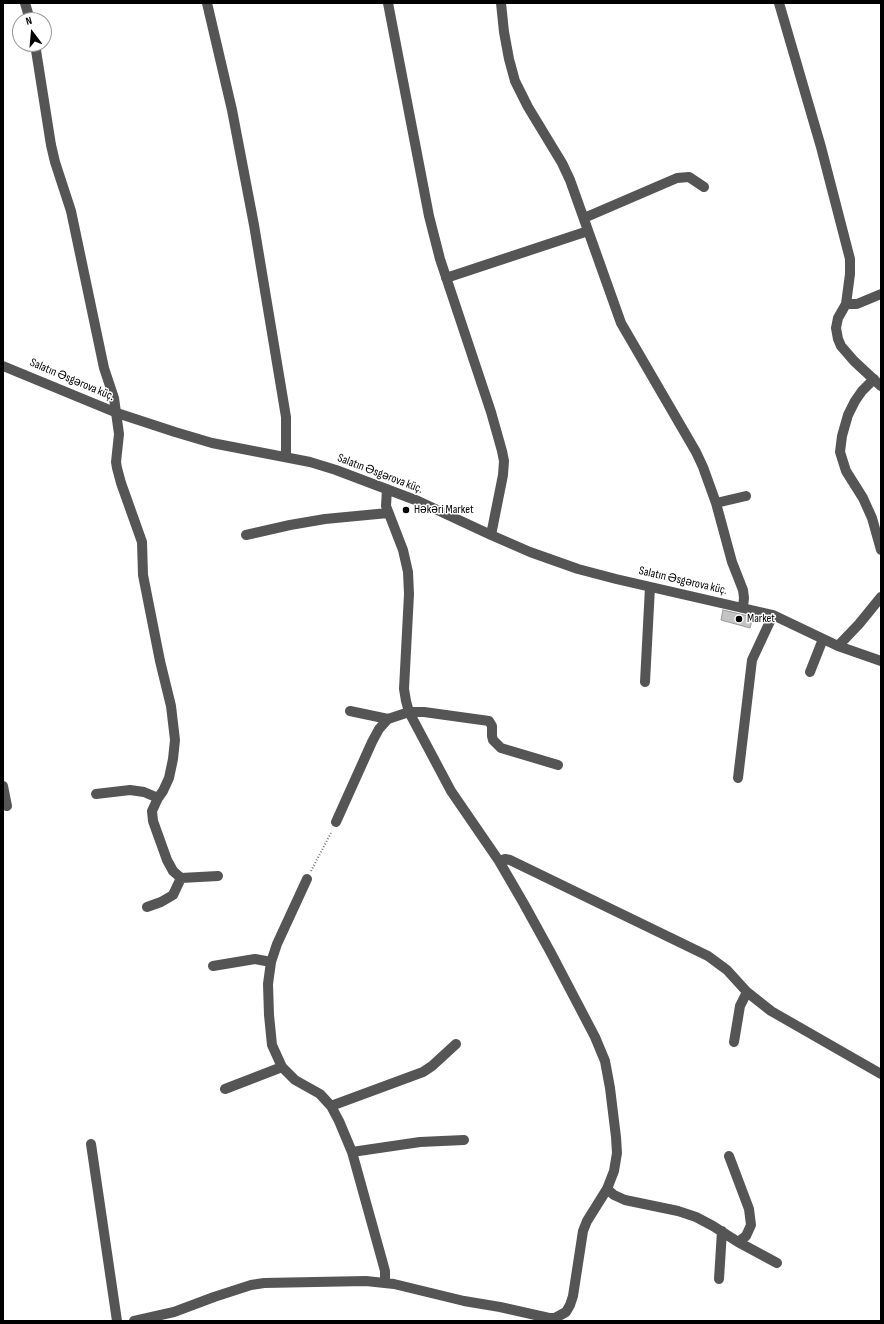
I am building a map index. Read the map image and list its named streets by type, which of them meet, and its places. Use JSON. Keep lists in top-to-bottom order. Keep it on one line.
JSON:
{"streets":{"street":["Salatın Əsgərova küç."]},"places":["Həkəri Market","Market"],"north":"top"}
